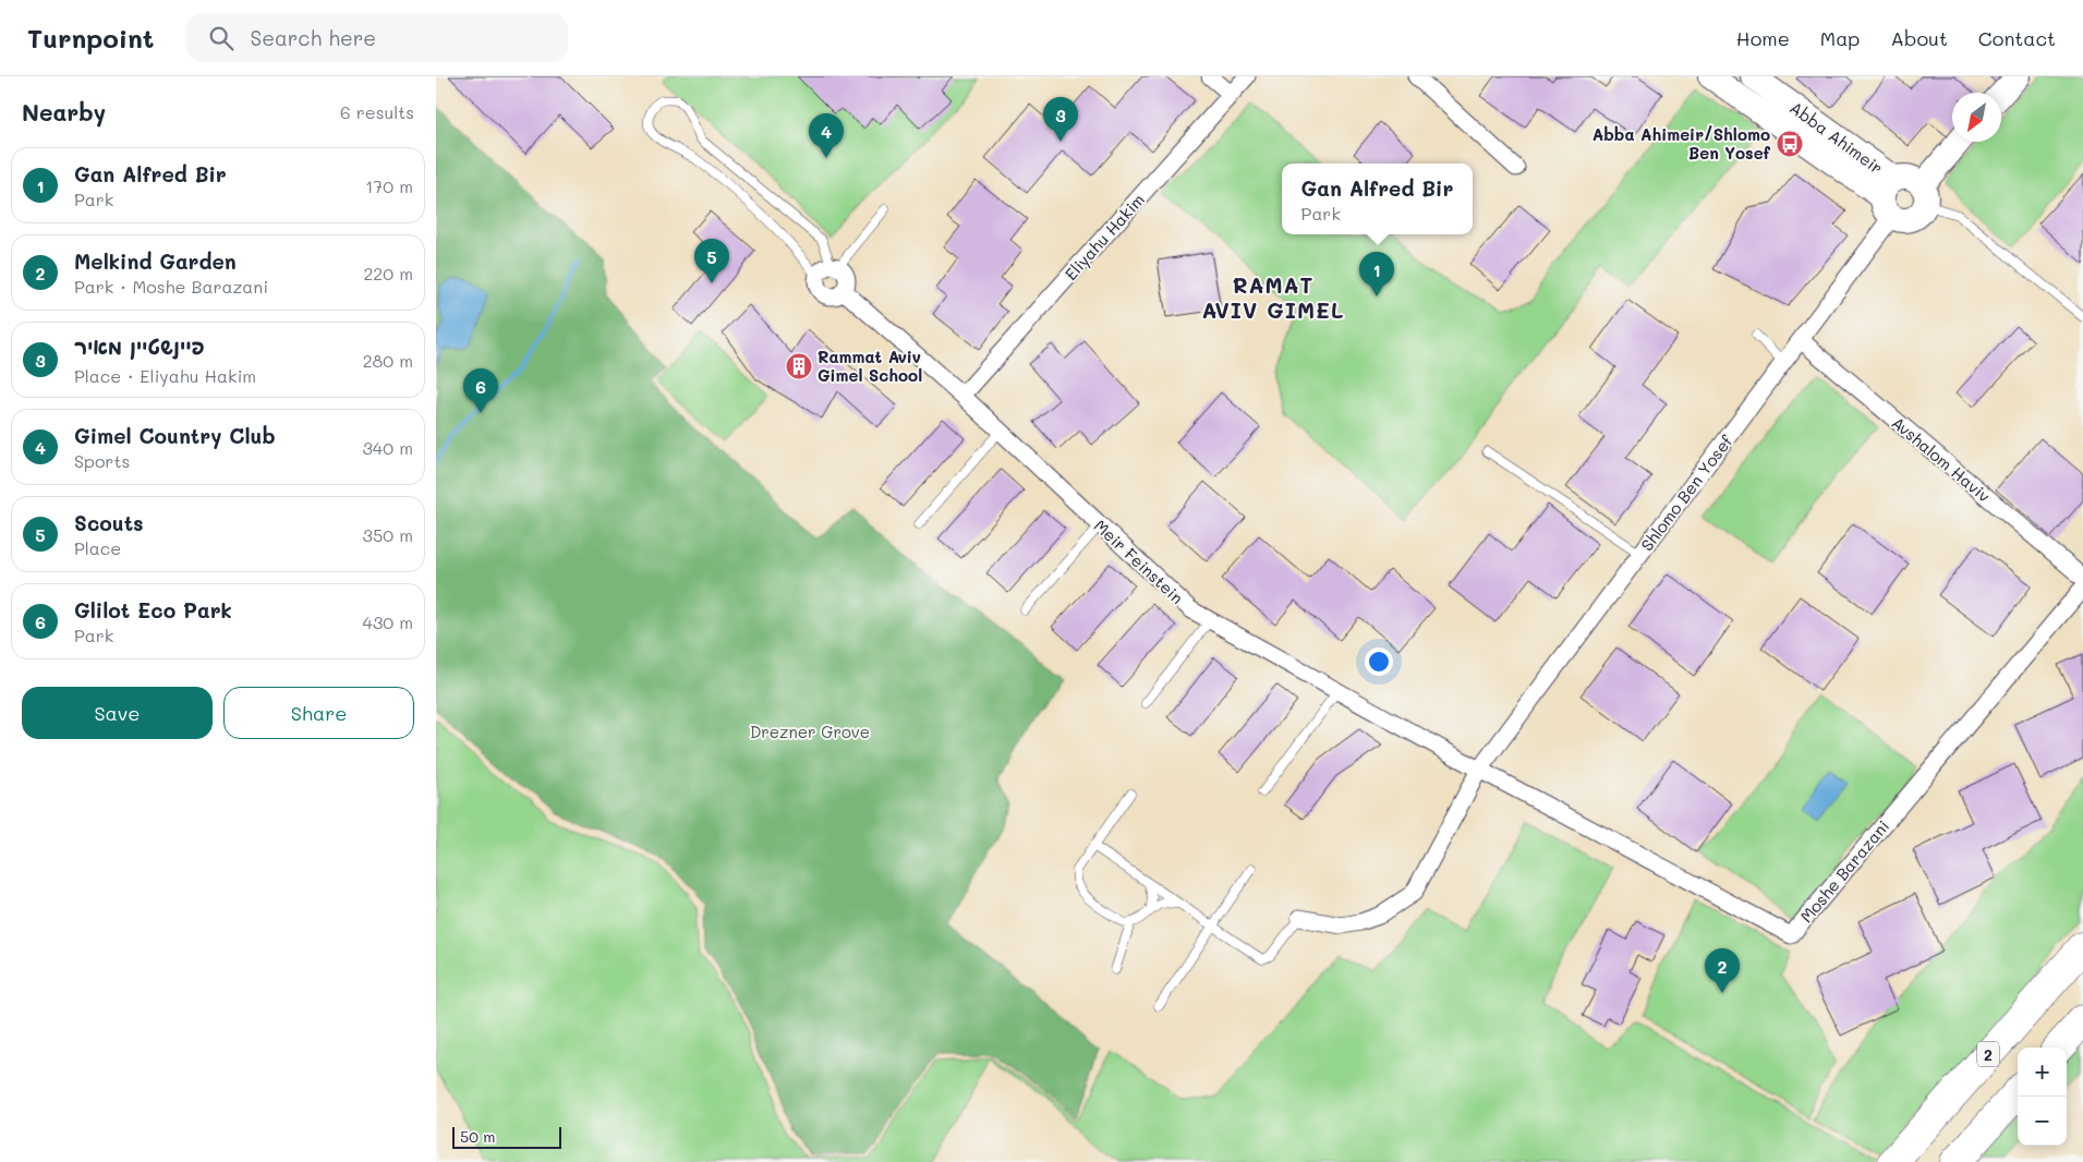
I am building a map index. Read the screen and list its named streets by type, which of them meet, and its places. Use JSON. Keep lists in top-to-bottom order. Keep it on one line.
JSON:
{"streets":{"highway":["2"],"street":["Abba Ahimeir","Eliyahu Hakim","Avshalom Haviv","Shlomo Ben Yosef","Meir Feinstein","Moshe Barazani"]},"crossings":[["Abba Ahimeir","Shlomo Ben Yosef"],["Eliyahu Hakim","Meir Feinstein"],["Avshalom Haviv","Shlomo Ben Yosef"],["Shlomo Ben Yosef","Meir Feinstein"],["Shlomo Ben Yosef","Moshe Barazani"],["Meir Feinstein","Moshe Barazani"]],"districts":["RAMAT AVIV GIMEL"],"parks":["Drezner Grove"],"places":{"bus stop":["Abba Ahimeir/Shlomo Ben Yosef"],"building":["Rammat Aviv Gimel School"]},"scale_bar":"50 m","north":"bottom left","page":{"header":"Turnpoint","search":"Search here","nav":["Home","Map","About","Contact"],"heading":["Nearby","6 results"],"pins":["3","4","5","1","6","2"],"list":[{"mark":"1","name":"Gan Alfred Bir","note":"Park","value":"170 m"},{"mark":"2","name":"Melkind Garden","note":"Park · Moshe Barazani","value":"220 m"},{"mark":"3","name":"פיינשטיין מאיר","note":"Place · Eliyahu Hakim","value":"280 m"},{"mark":"4","name":"Gimel Country Club","note":"Sports","value":"340 m"},{"mark":"5","name":"Scouts","note":"Place","value":"350 m"},{"mark":"6","name":"Glilot Eco Park","note":"Park","value":"430 m"}],"popup":["Gan Alfred Bir","Park"],"buttons":["Save","Share"],"map_buttons":["+","−"],"scale":"50 m"}}
